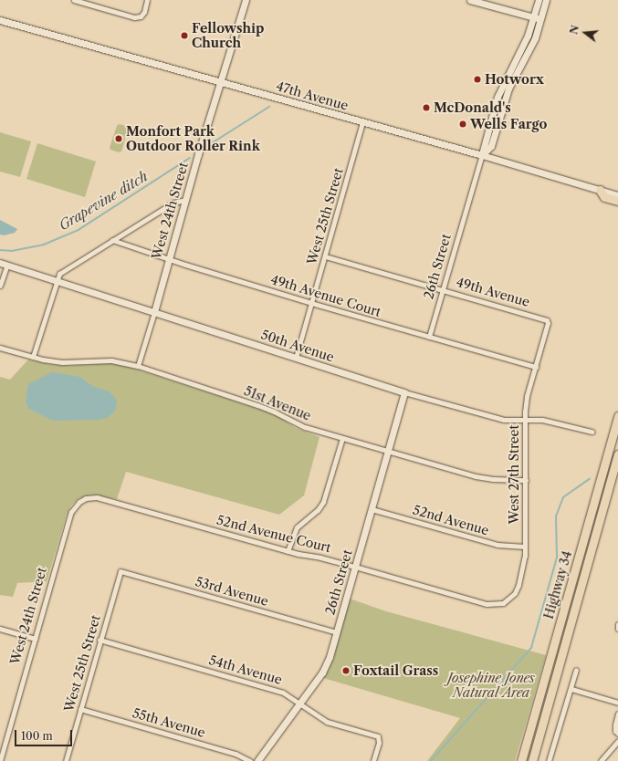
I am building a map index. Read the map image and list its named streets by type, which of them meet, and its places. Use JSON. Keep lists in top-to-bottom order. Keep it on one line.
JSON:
{"streets":{"highway":["Highway 34"],"street":["47th Avenue","West 24th Street","West 25th Street","26th Street","49th Avenue","49th Avenue Court","50th Avenue","51st Avenue","West 27th Street","52nd Avenue","52nd Avenue Court","53rd Avenue","54th Avenue","55th Avenue"]},"crossings":[["47th Avenue","West 24th Street"],["47th Avenue","West 25th Street"],["47th Avenue","26th Street"],["West 24th Street","49th Avenue Court"],["West 24th Street","50th Avenue"],["West 24th Street","51st Avenue"],["West 24th Street","52nd Avenue Court"],["West 25th Street","49th Avenue"],["West 25th Street","49th Avenue Court"],["West 25th Street","50th Avenue"],["West 25th Street","53rd Avenue"],["West 25th Street","54th Avenue"],["West 25th Street","55th Avenue"],["26th Street","49th Avenue"],["26th Street","49th Avenue Court"],["26th Street","50th Avenue"],["26th Street","51st Avenue"],["26th Street","52nd Avenue"],["26th Street","52nd Avenue Court"],["26th Street","53rd Avenue"],["26th Street","54th Avenue"],["49th Avenue","West 27th Street"],["49th Avenue Court","West 27th Street"],["50th Avenue","West 27th Street"],["51st Avenue","West 27th Street"],["West 27th Street","52nd Avenue"],["West 27th Street","52nd Avenue Court"]],"water":["Grapevine ditch"],"parks":["Josephine Jones Natural Area"],"places":["Fellowship Church","Hotworx","McDonald's","Wells Fargo","Monfort Park Outdoor Roller Rink","Foxtail Grass"],"scale_bar":"100 m","north":"left"}
